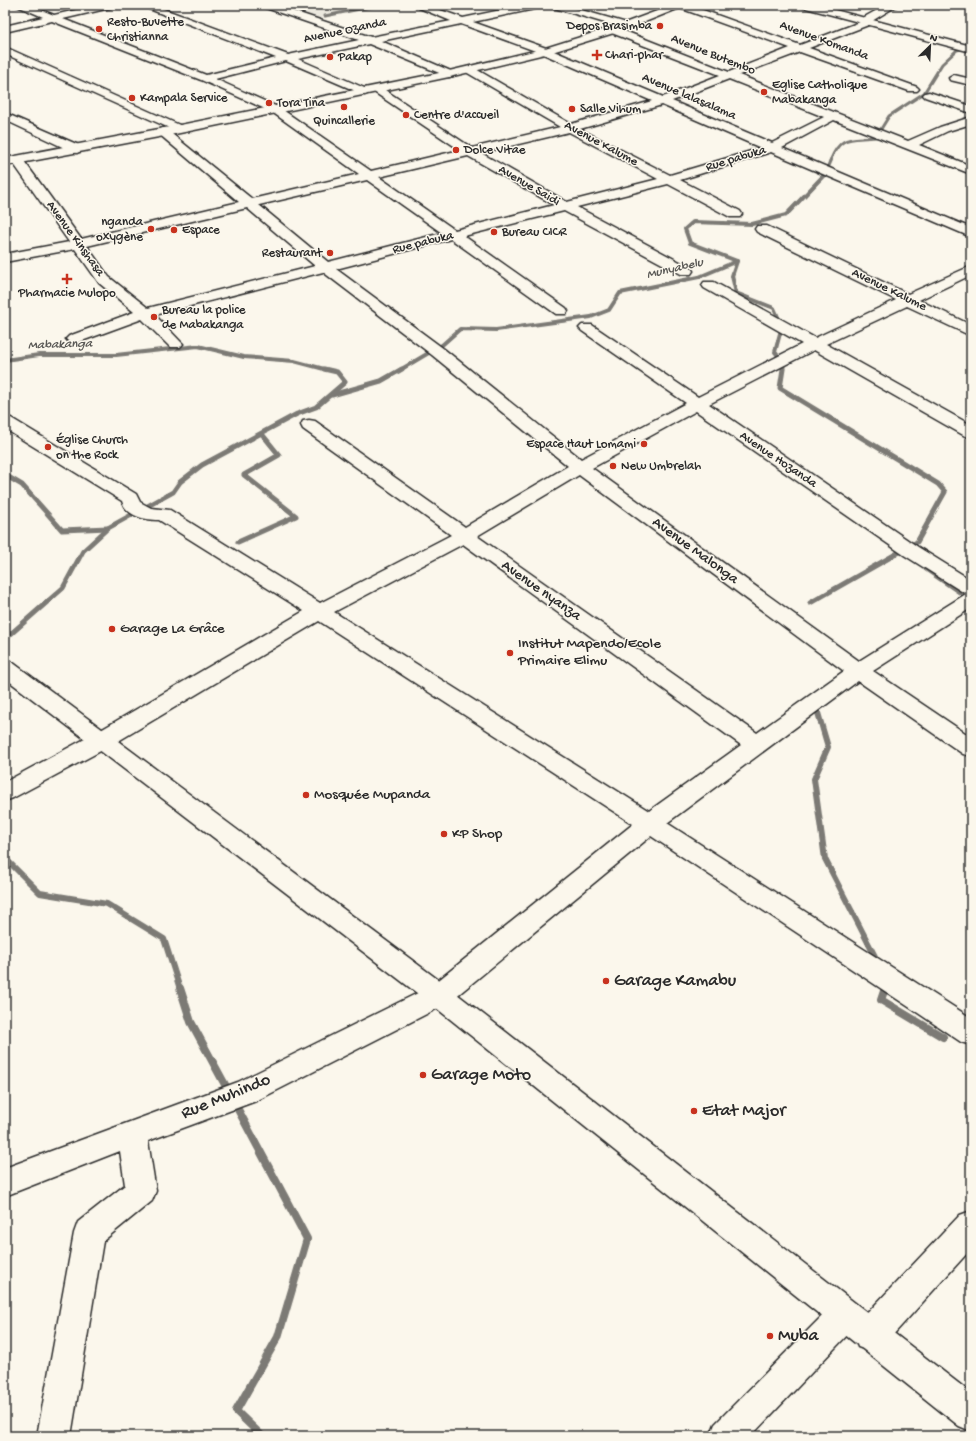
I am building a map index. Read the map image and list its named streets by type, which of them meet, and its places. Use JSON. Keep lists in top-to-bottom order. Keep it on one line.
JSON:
{"streets":{"main road":["Avenue Ozanda","Avenue Komanda","Avenue Butembo","Avenue lalasalama","Avenue Kalume","Rue pabuka","Avenue Saidi","Avenue Kinshasa","Avenue Hozanda","Avenue Malonga","Avenue nyanza","Rue Muhindo"]},"crossings":[["Avenue Ozanda","Avenue lalasalama"],["Avenue Butembo","Rue pabuka"],["Avenue lalasalama","Rue pabuka"],["Avenue Kalume","Rue pabuka"],["Rue pabuka","Avenue Saidi"],["Rue pabuka","Avenue Kinshasa"],["Rue pabuka","Avenue Malonga"],["Avenue Hozanda","Rue Muhindo"],["Avenue Malonga","Rue Muhindo"],["Avenue nyanza","Rue Muhindo"]],"water":["Munyabelu","Mabakanga"],"places":{"other":["Depos Brasimba","Resto-Buvette Christianna","Pakap","Eglise Catholique Mabakanga","Kampala Service","Tora Tina","Quincallerie","Salle Vihum","Centre d'accueil","Dolce Vitae","nganda oxygène","Espace","Bureau CICR","Restaurant","Bureau la police de Mabakanga","Espace Haut Lomami","Église Church on the Rock","New Umbrelah","Garage La Grâce","Institut Mapendo/Ecole Primaire Elimu","Mosquée Mupanda","KP Shop","Garage Kamabu","Garage Moto","Etat Major","Muba"],"health":["Chari-phar","Pharmacie Mulopo"]},"north":"top right"}
